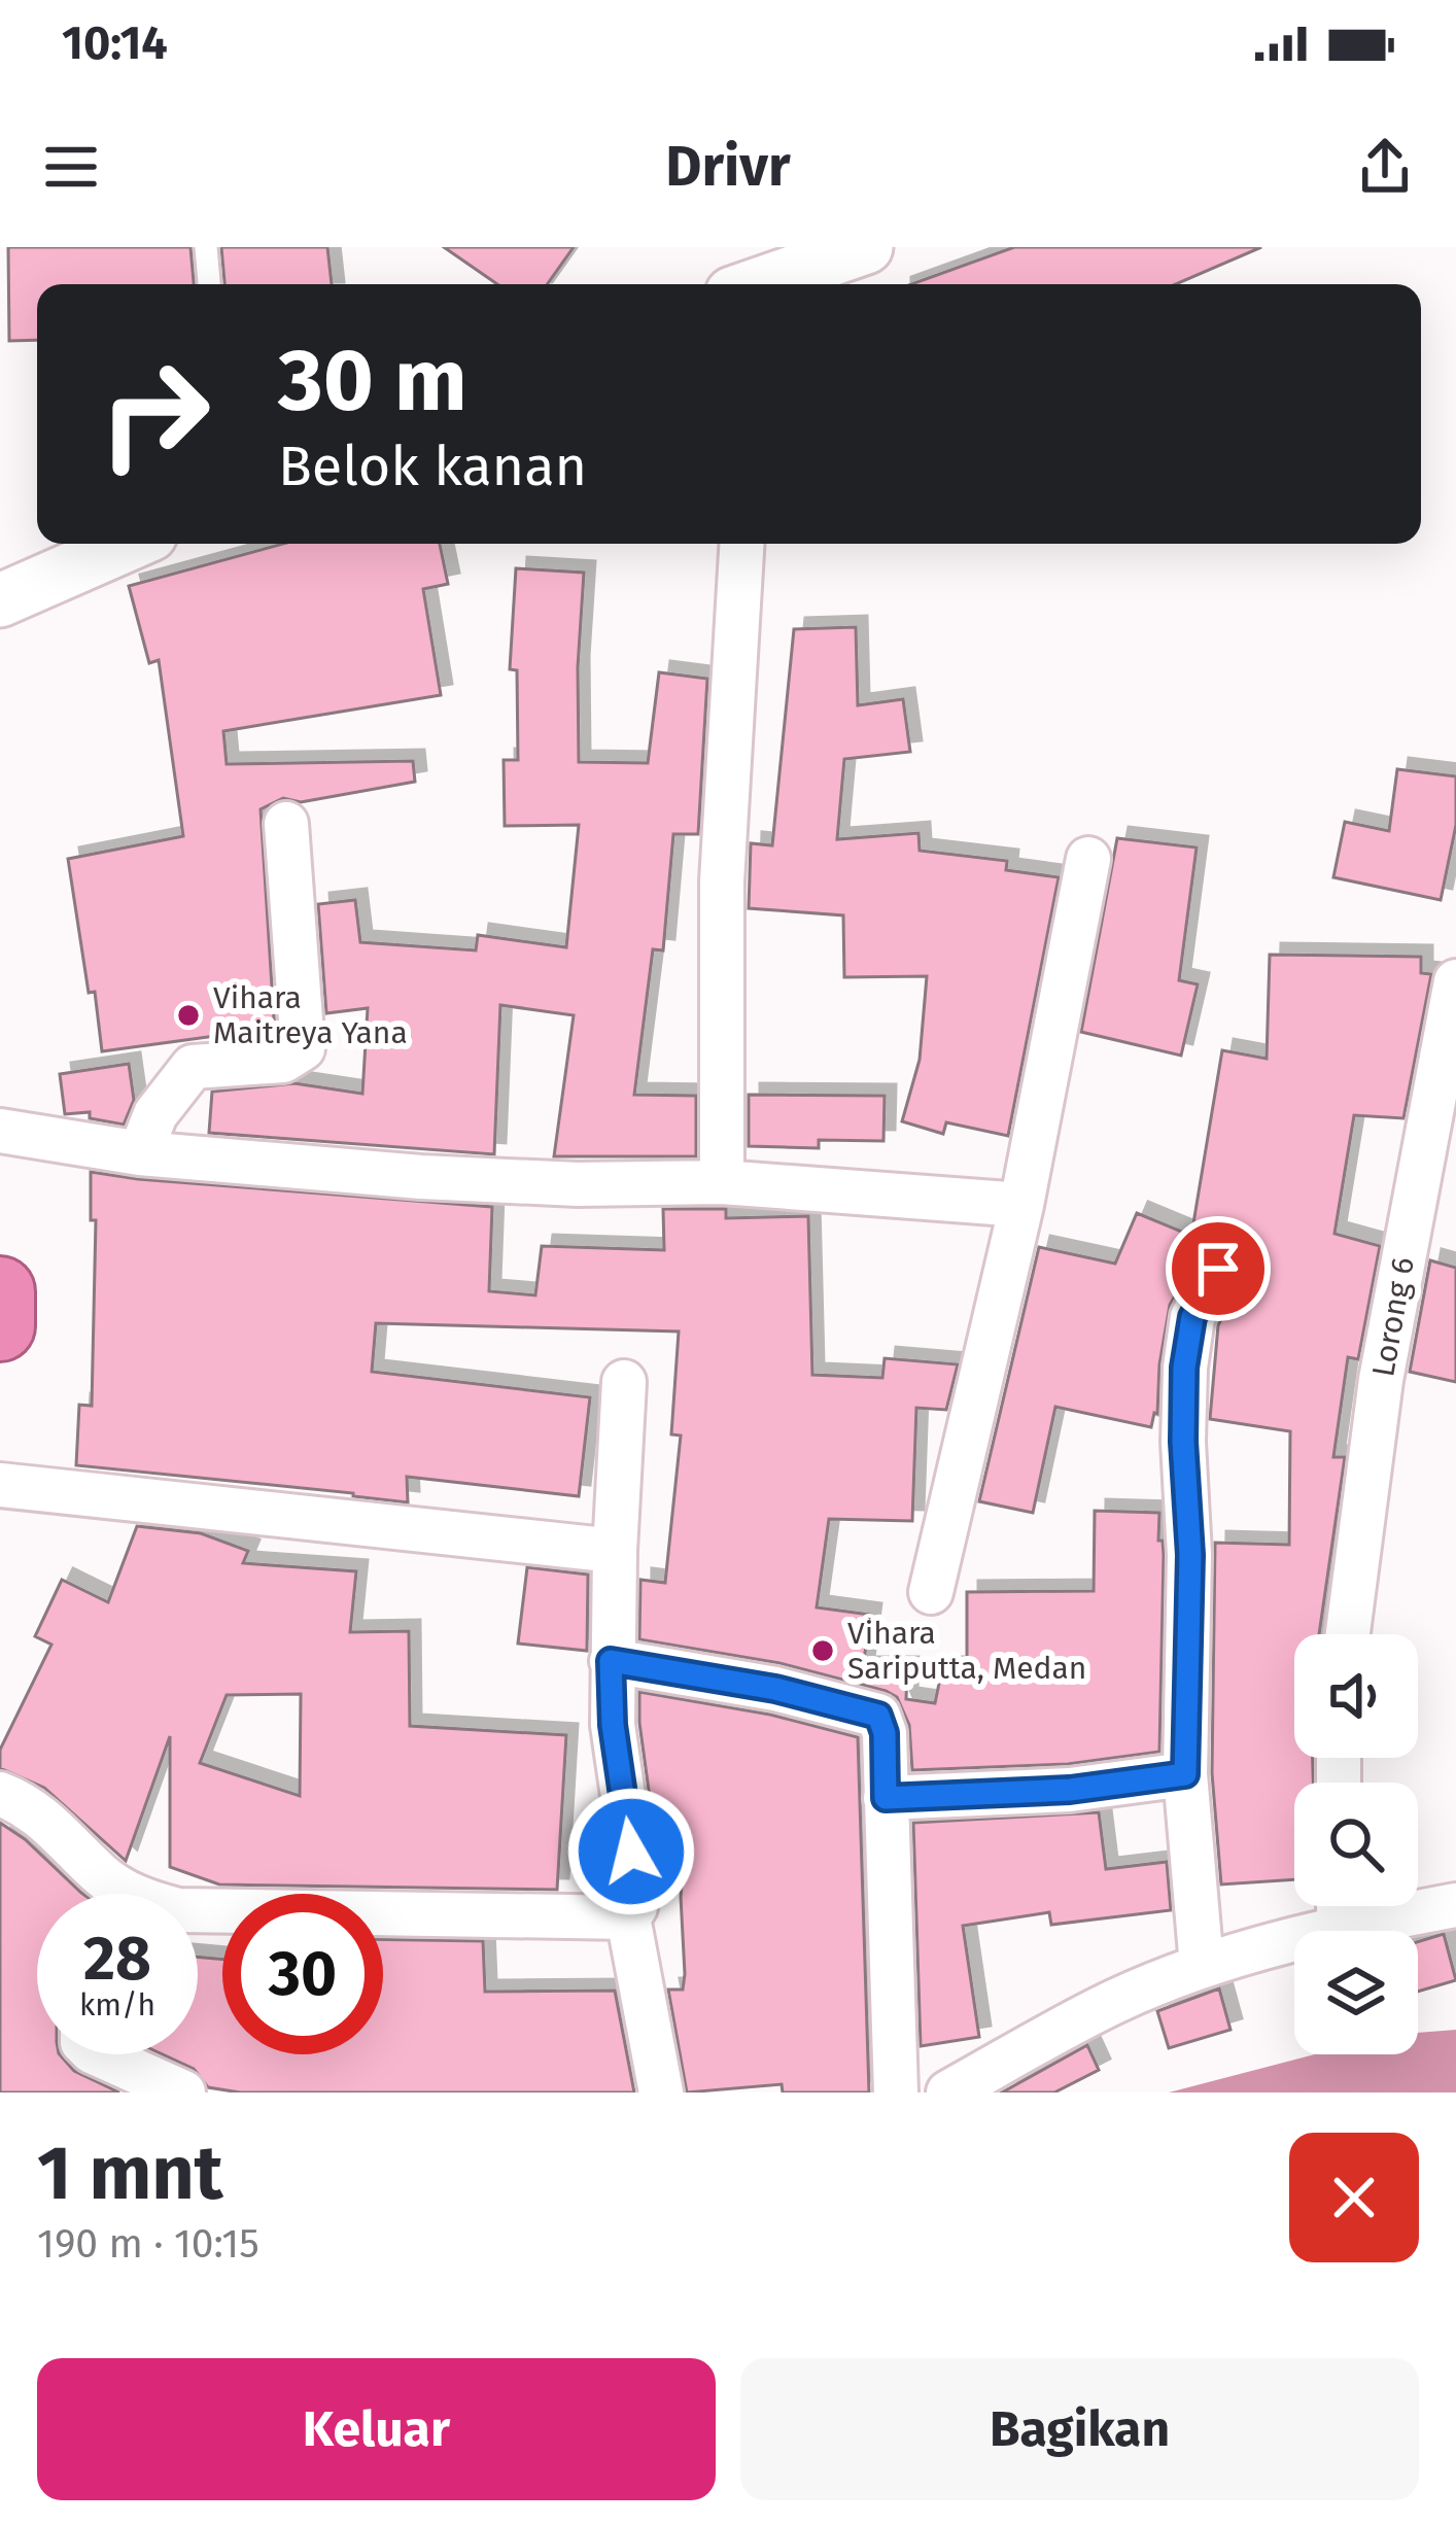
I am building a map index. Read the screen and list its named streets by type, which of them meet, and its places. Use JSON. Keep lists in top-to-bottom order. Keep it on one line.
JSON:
{"streets":{"street":["Lorong 6"]},"places":["Vihara Maitreya Yana","Vihara Sariputta, Medan"],"page":{"status":"10:14","header":"Drivr","turn":["30 m","Belok kanan"],"speed":"28 km/h","limit":"30","heading":["1 mnt","190 m · 10:15"],"buttons":["Keluar","Bagikan"]}}
